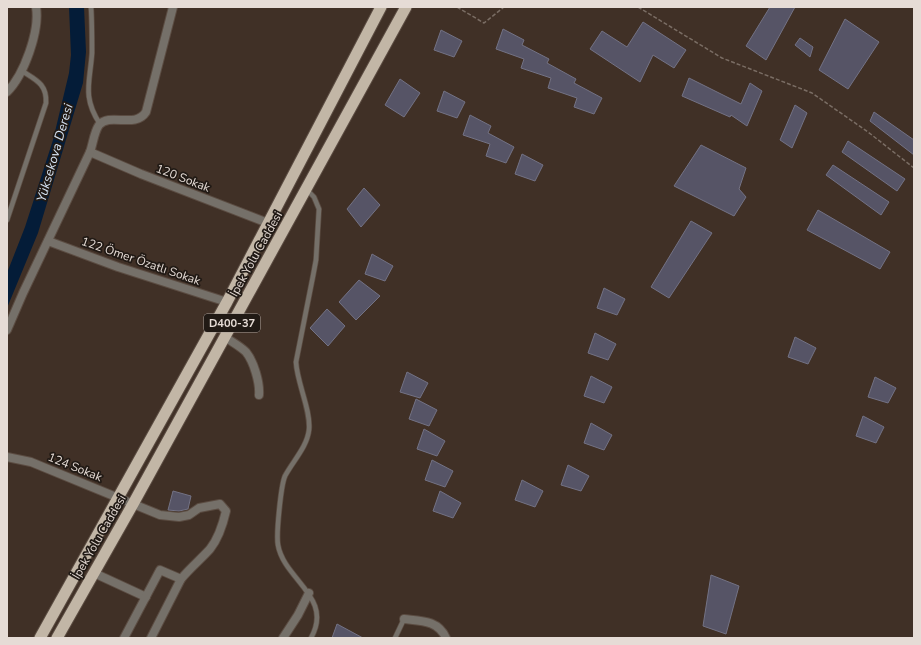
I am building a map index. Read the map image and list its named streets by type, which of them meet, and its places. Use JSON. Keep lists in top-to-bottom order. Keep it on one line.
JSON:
{"streets":{"highway":["İpek Yolu Caddesi","D400-37"],"street":["120 Sokak","122 Ömer Özatlı Sokak","124 Sokak"]},"crossings":[["120 Sokak","İpek Yolu Caddesi"],["İpek Yolu Caddesi","122 Ömer Özatlı Sokak"],["İpek Yolu Caddesi","124 Sokak"]],"water":["Yüksekova Deresi"]}
